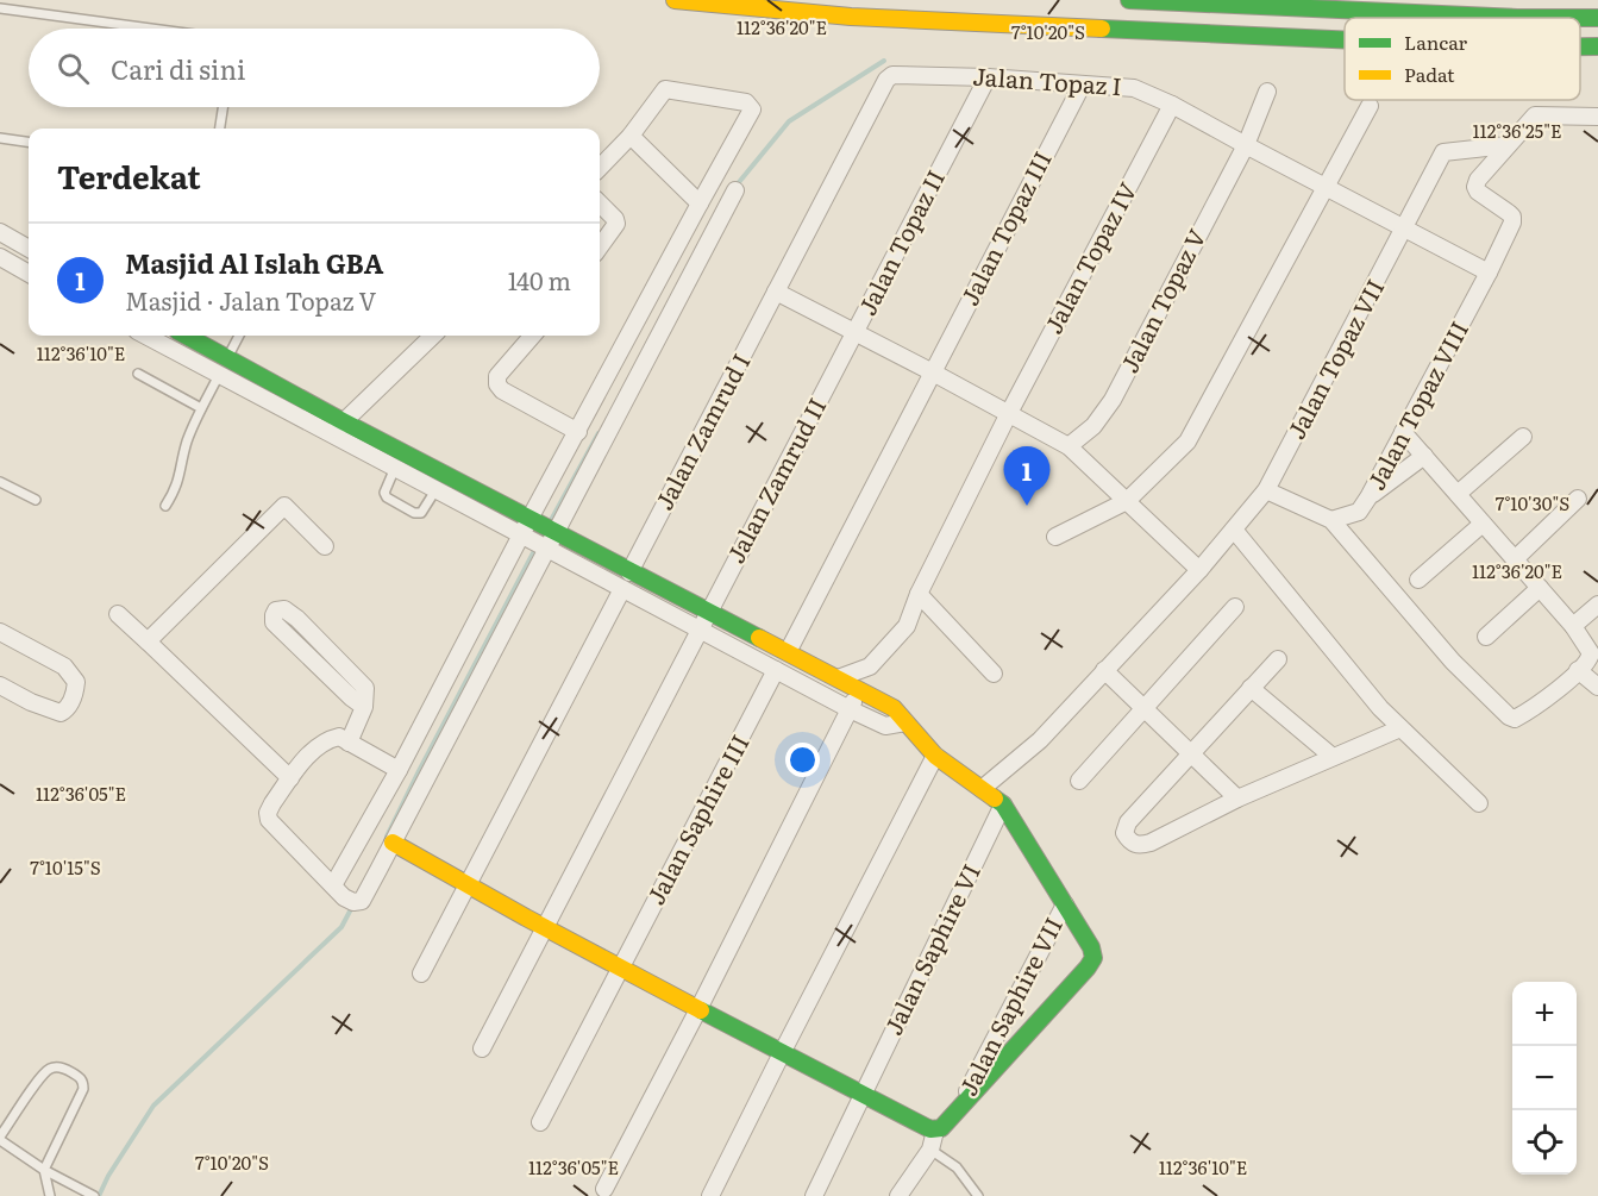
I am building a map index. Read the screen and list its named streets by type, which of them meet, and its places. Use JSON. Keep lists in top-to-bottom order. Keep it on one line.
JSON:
{"streets":{"street":["Jalan Topaz I","Jalan Topaz III","Jalan Topaz II","Jalan Topaz IV","Jalan Topaz V","Jalan Topaz VII","Jalan Topaz VIII","Jalan Zamrud I","Jalan Zamrud II","Jalan Saphire III","Jalan Saphire VI","Jalan Saphire VII"]},"crossings":[["Jalan Topaz I","Jalan Topaz III"],["Jalan Topaz I","Jalan Topaz II"],["Jalan Topaz I","Jalan Topaz IV"],["Jalan Topaz I","Jalan Topaz V"],["Jalan Topaz I","Jalan Topaz VII"],["Jalan Topaz I","Jalan Topaz VIII"],["Jalan Topaz I","Jalan Zamrud I"],["Jalan Topaz II","Jalan Zamrud II"],["Jalan Topaz VII","Jalan Topaz VIII"]],"legend":["Lancar","Padat"],"page":{"search":"Cari di sini","heading":"Terdekat","list":[{"mark":"1","name":"Masjid Al Islah GBA","note":"Masjid · Jalan Topaz V","value":"140 m"}],"pins":"1","map_buttons":["+","−"]},"coordinates":["112°36'20\"E","7°10'20\"S","112°36'25\"E","112°36'10\"E","7°10'30\"S","112°36'05\"E","7°10'15\"S"]}
